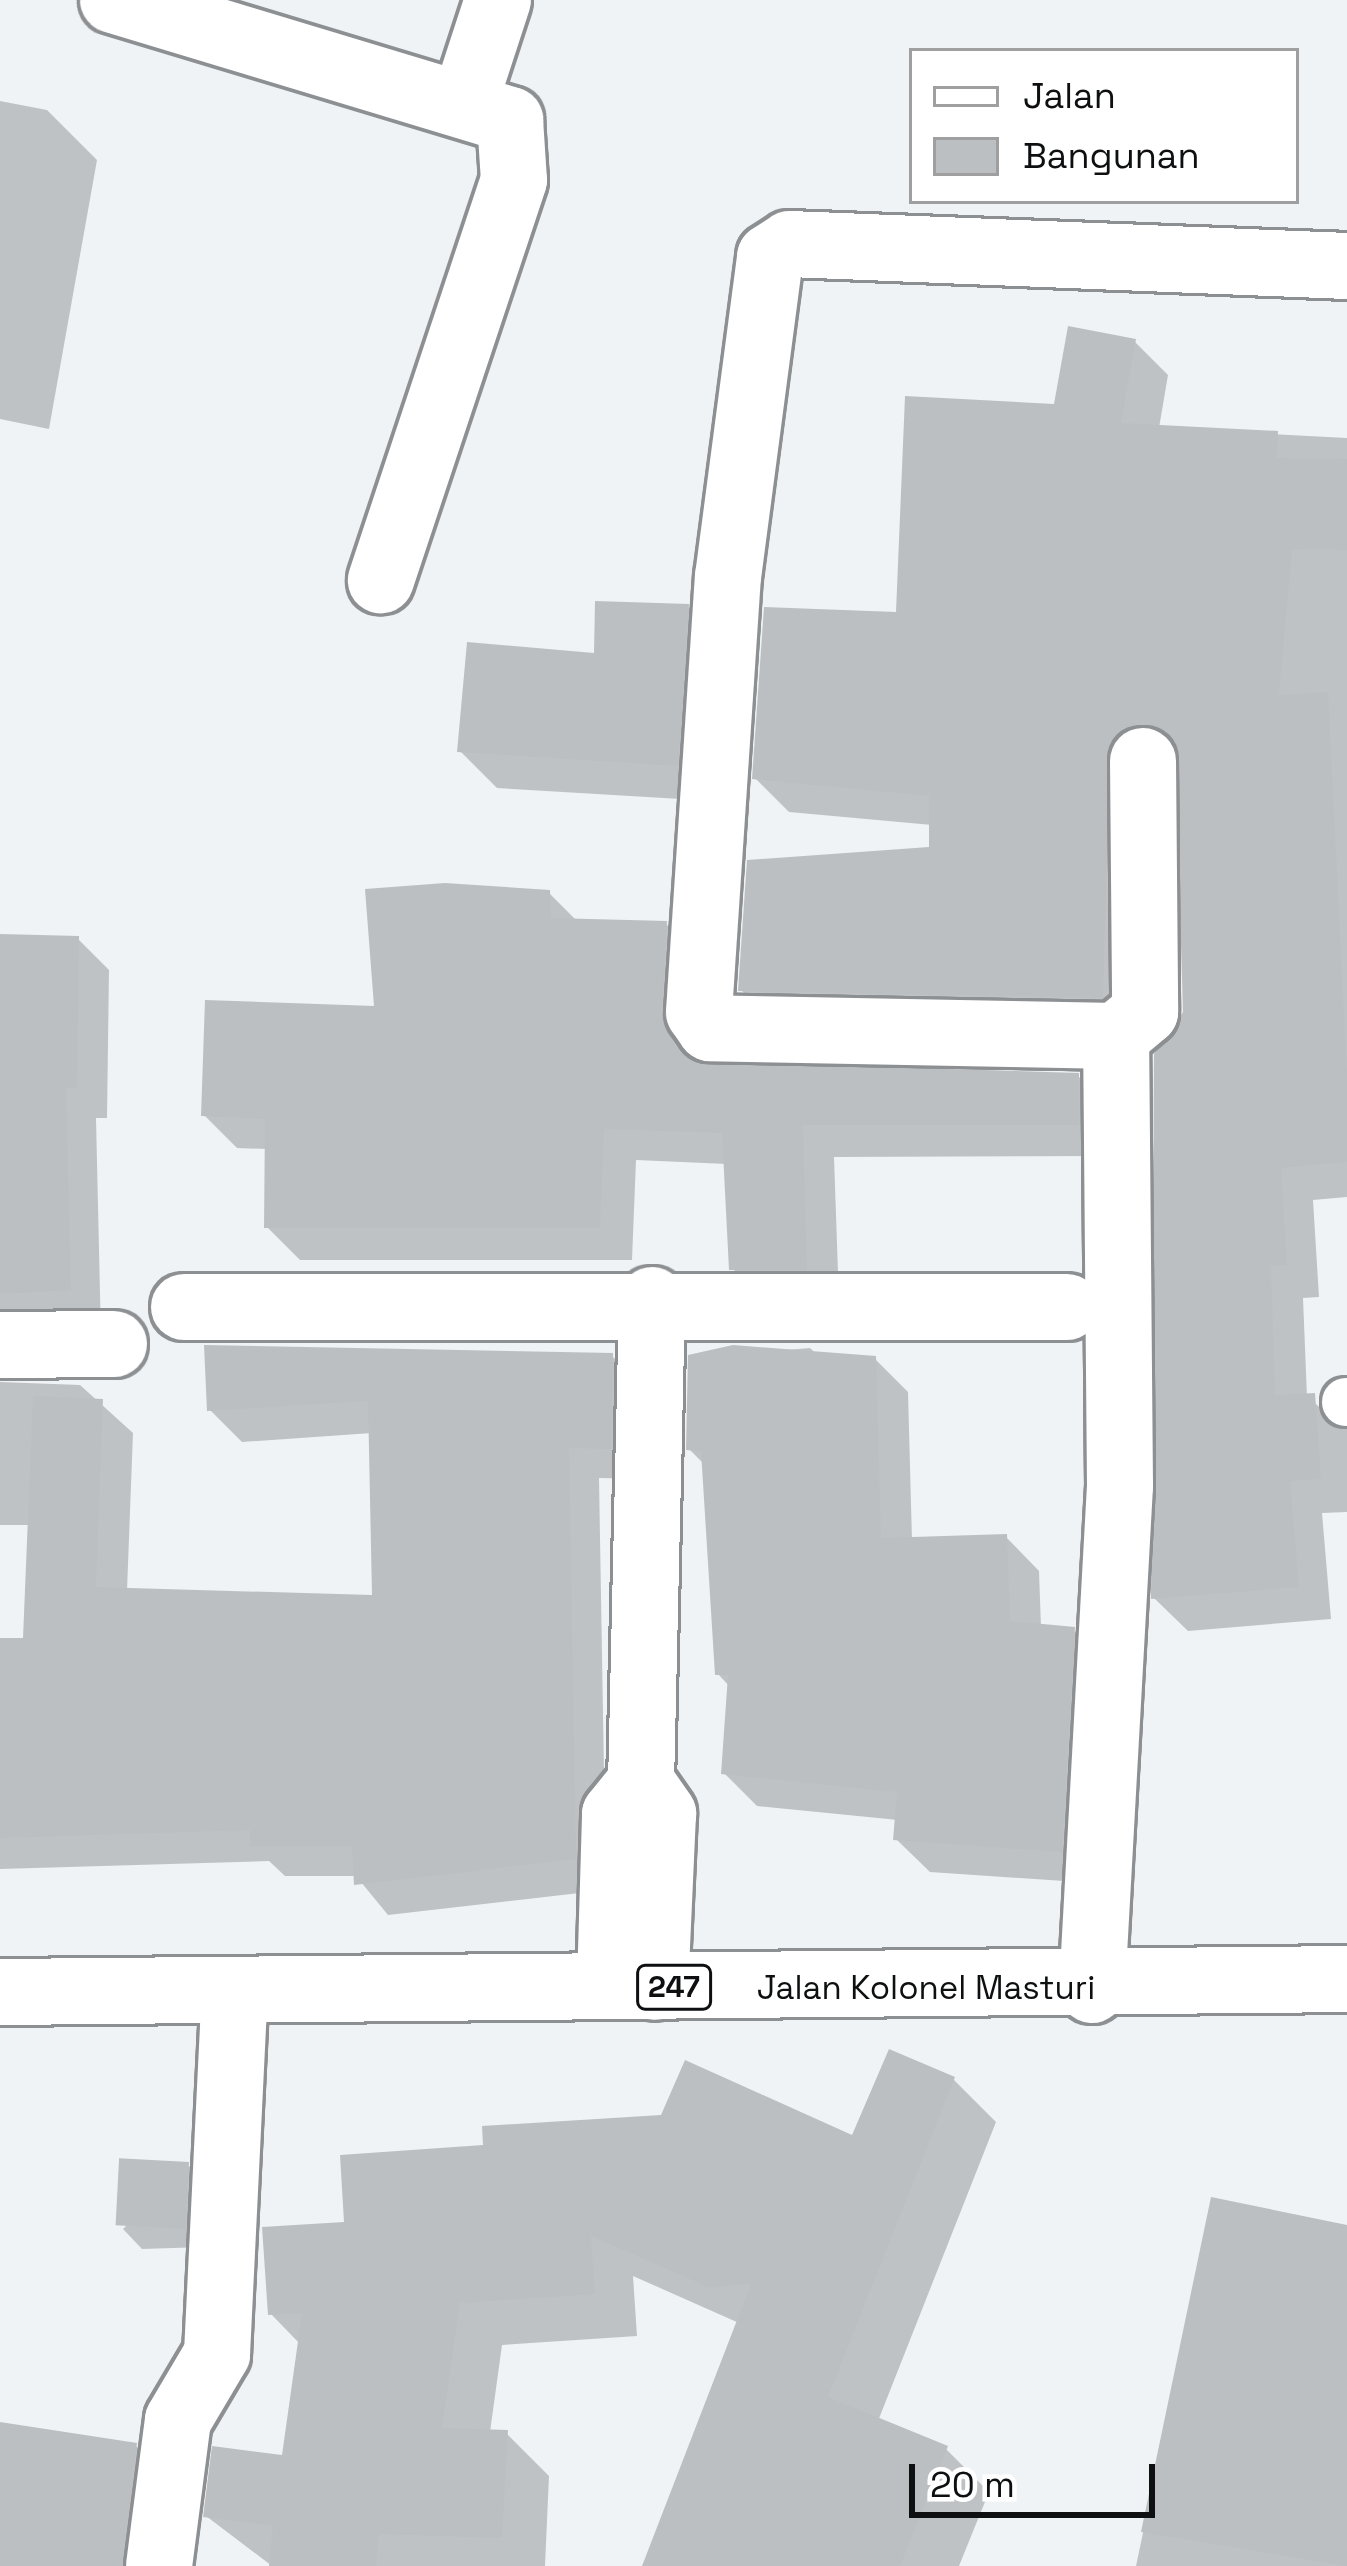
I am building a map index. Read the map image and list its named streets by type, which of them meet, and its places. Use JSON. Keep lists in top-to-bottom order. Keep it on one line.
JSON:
{"streets":{"street":["247","Jalan Kolonel Masturi"]},"legend":["Jalan","Bangunan"],"scale_bar":"20 m"}
